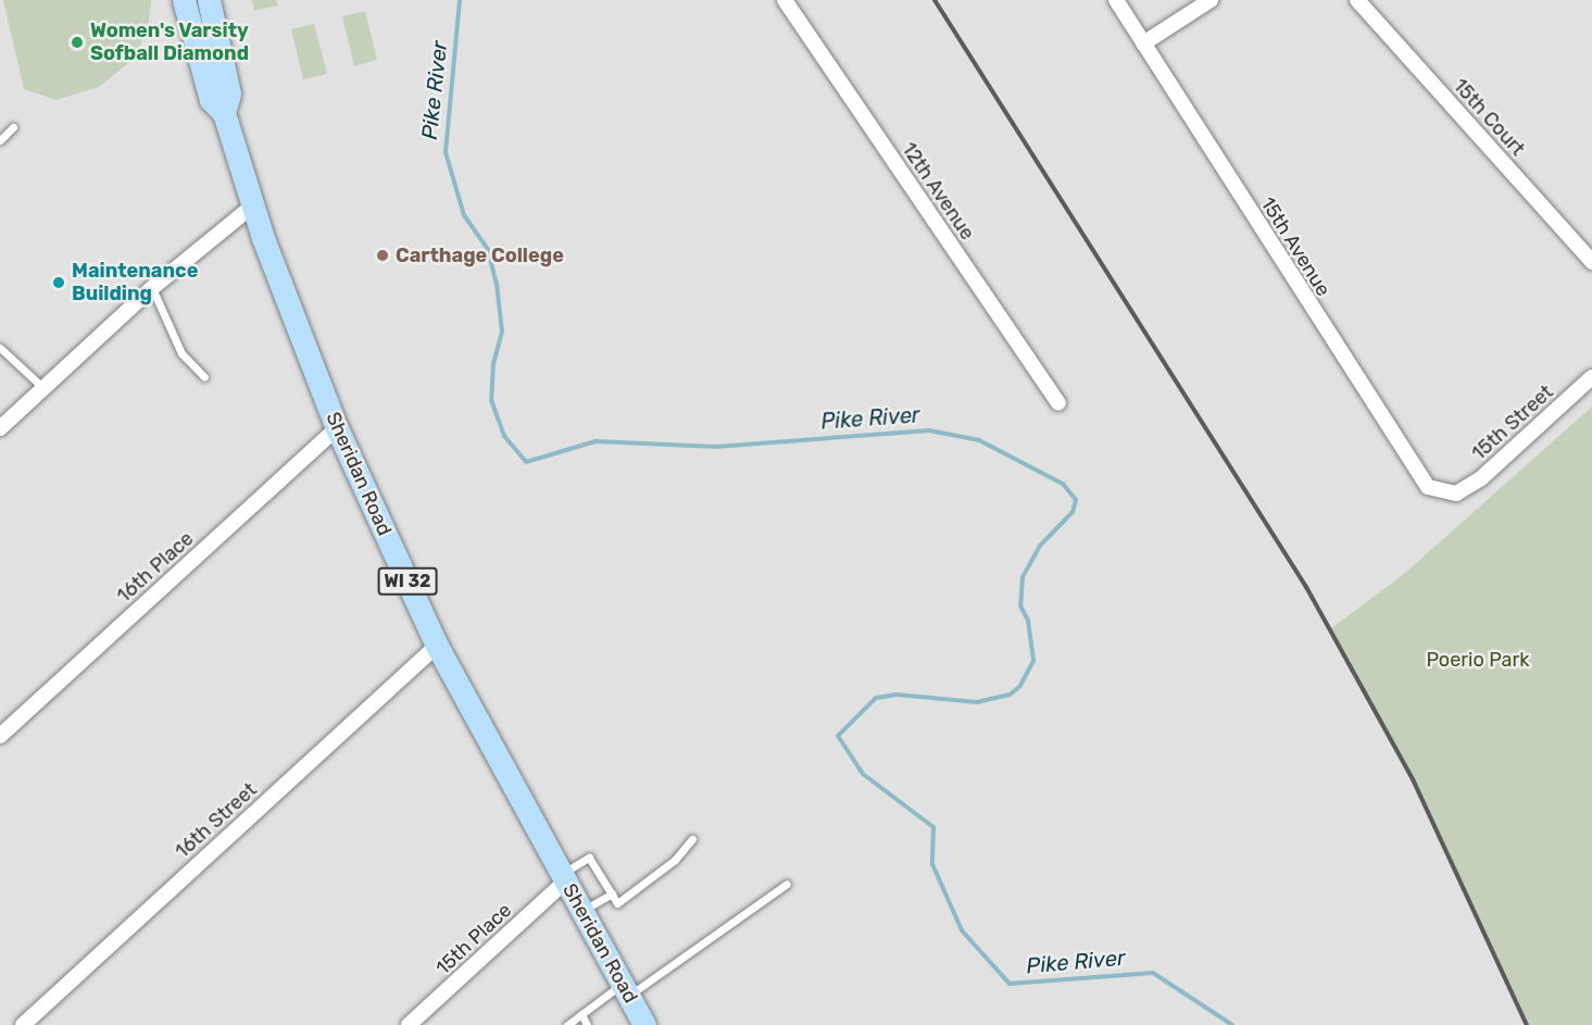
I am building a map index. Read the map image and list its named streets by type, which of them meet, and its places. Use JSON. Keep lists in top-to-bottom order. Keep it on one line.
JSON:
{"streets":{"main road":["Sheridan Road","WI 32"],"street":["15th Court","12th Avenue","15th Avenue","15th Street","16th Place","16th Street","15th Place"]},"crossings":[["15th Avenue","15th Street"],["Sheridan Road","16th Place"],["Sheridan Road","16th Street"],["Sheridan Road","15th Place"]],"water":["Pike River"],"parks":["Poerio Park"],"places":["Women's Varsity Sofball Diamond","Carthage College","Maintenance Building"]}
